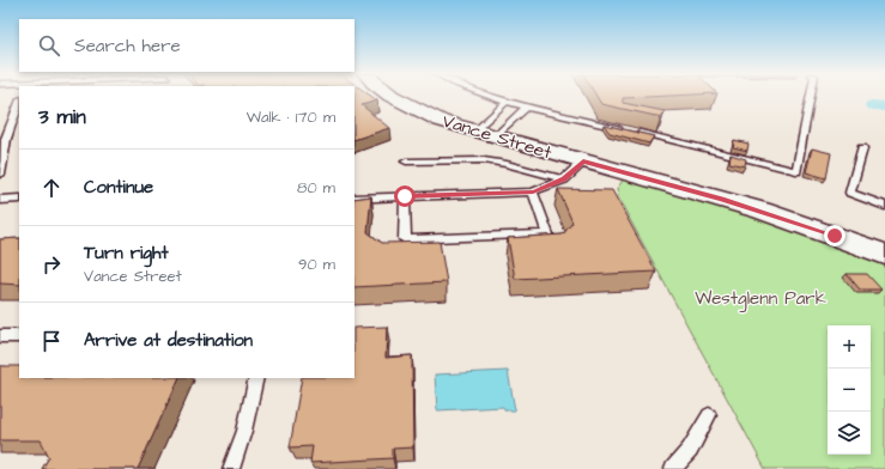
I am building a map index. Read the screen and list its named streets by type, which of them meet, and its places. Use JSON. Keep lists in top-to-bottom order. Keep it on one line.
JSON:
{"streets":{"street":["Vance Street"]},"parks":["Westglenn Park"],"page":{"search":"Search here","heading":["3 min","Walk · 170 m"],"list":[["Continue","80 m"],["Turn right","Vance Street","90 m"],"Arrive at destination"],"map_buttons":["+","−"]}}
